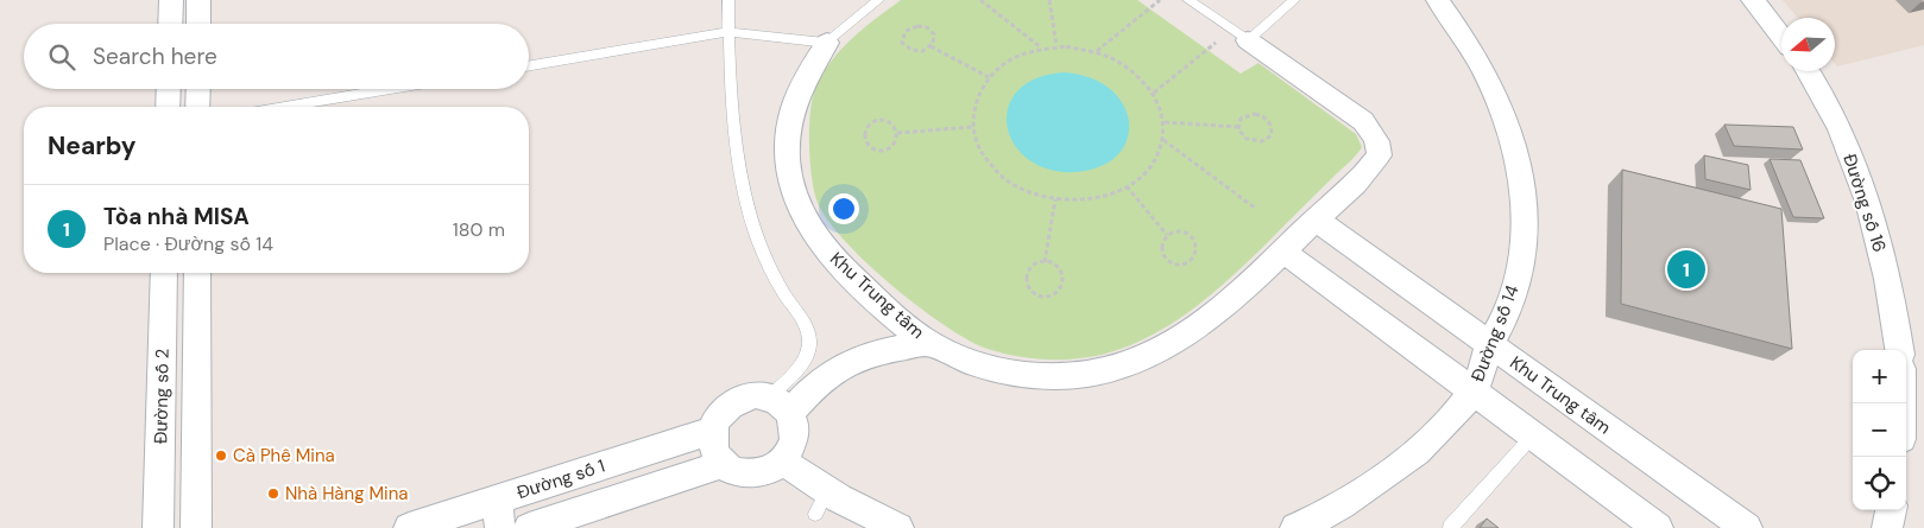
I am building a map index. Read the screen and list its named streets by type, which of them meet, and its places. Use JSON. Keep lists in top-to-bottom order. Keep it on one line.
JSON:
{"streets":{"street":["Đường số 16","Khu Trung tâm","Đường số 14","Đường số 2","Đường số 1"]},"crossings":[["Khu Trung tâm","Đường số 14"]],"places":["Cà Phê Mina","Nhà Hàng Mina"],"north":"left","page":{"search":"Search here","heading":"Nearby","list":[{"mark":"1","name":"Tòa nhà MISA","note":"Place · Đường số 14","value":"180 m"}],"pins":"1","map_buttons":["+","−"]}}
